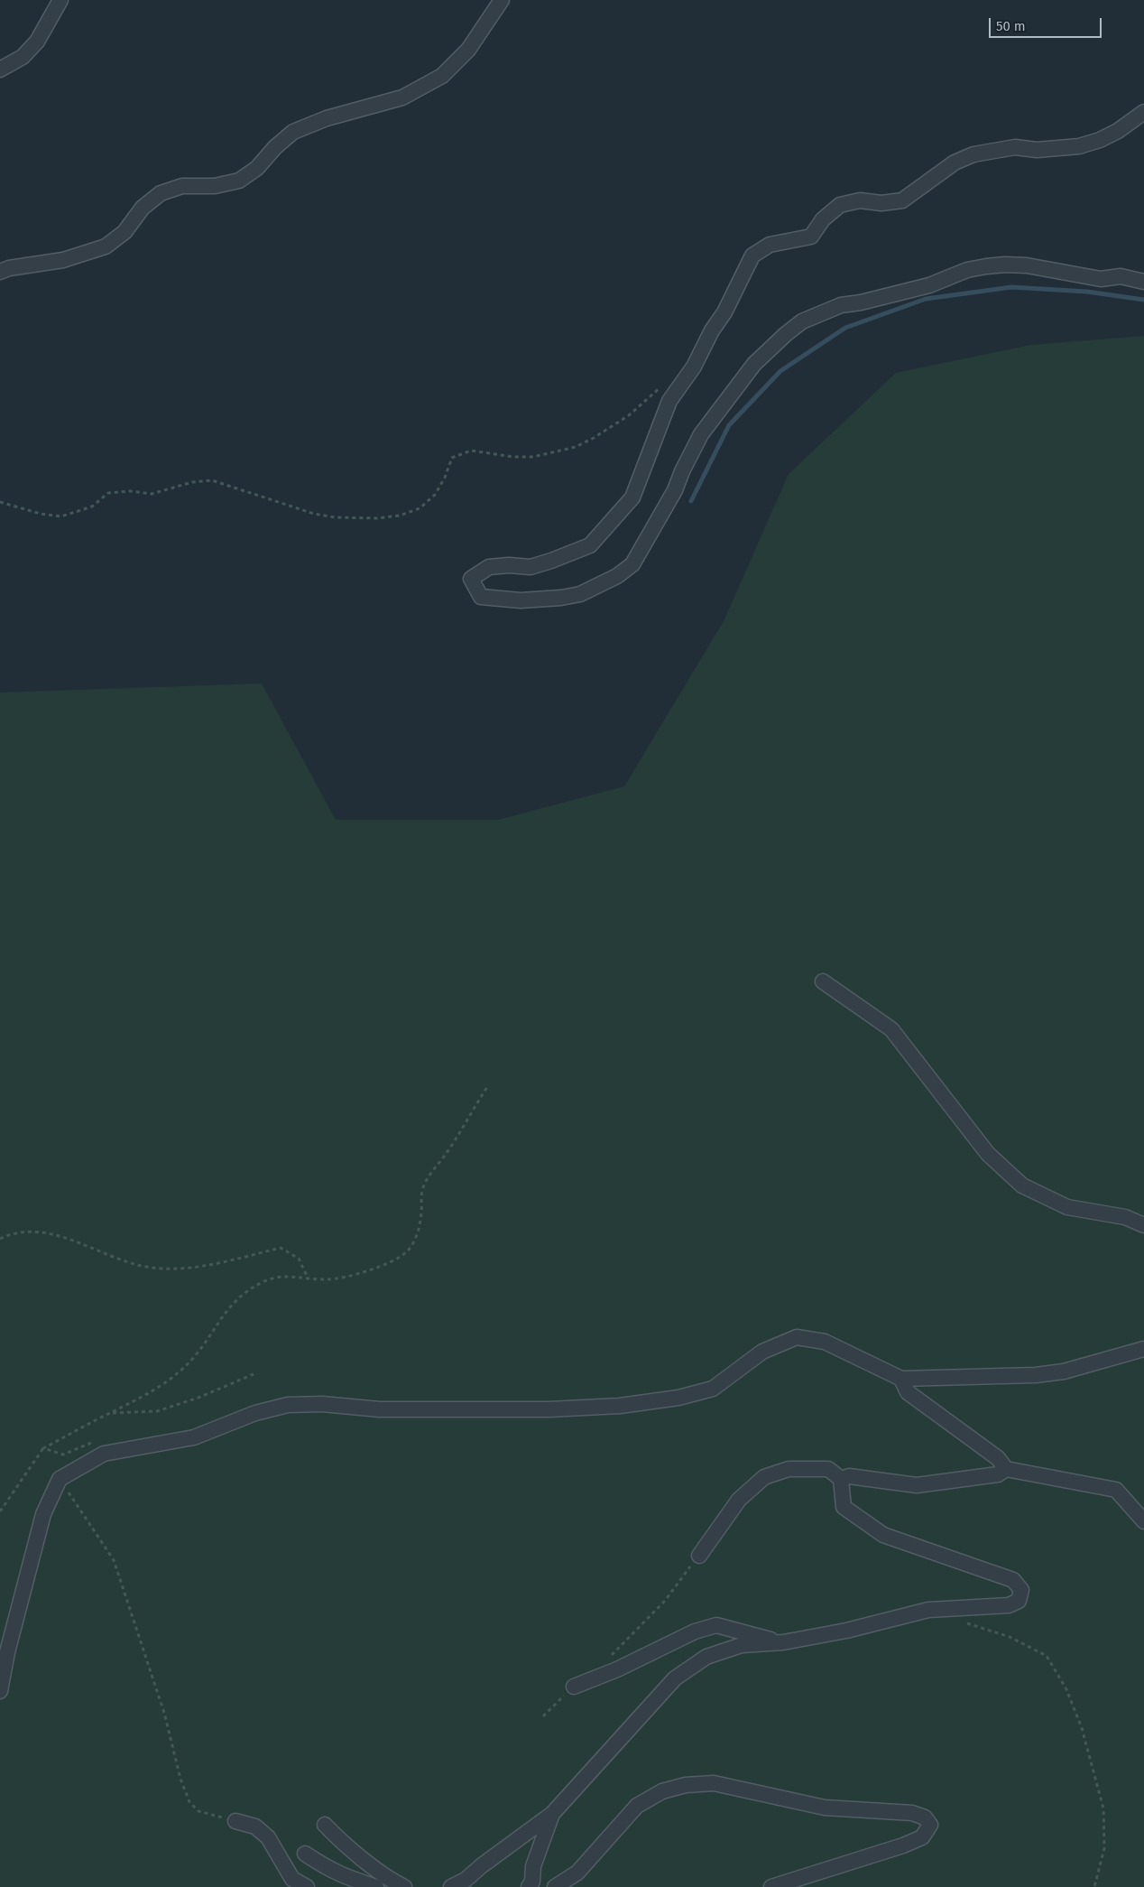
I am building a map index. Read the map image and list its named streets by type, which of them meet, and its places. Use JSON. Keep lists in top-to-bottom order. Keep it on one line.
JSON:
{"scale_bar":"50 m"}
